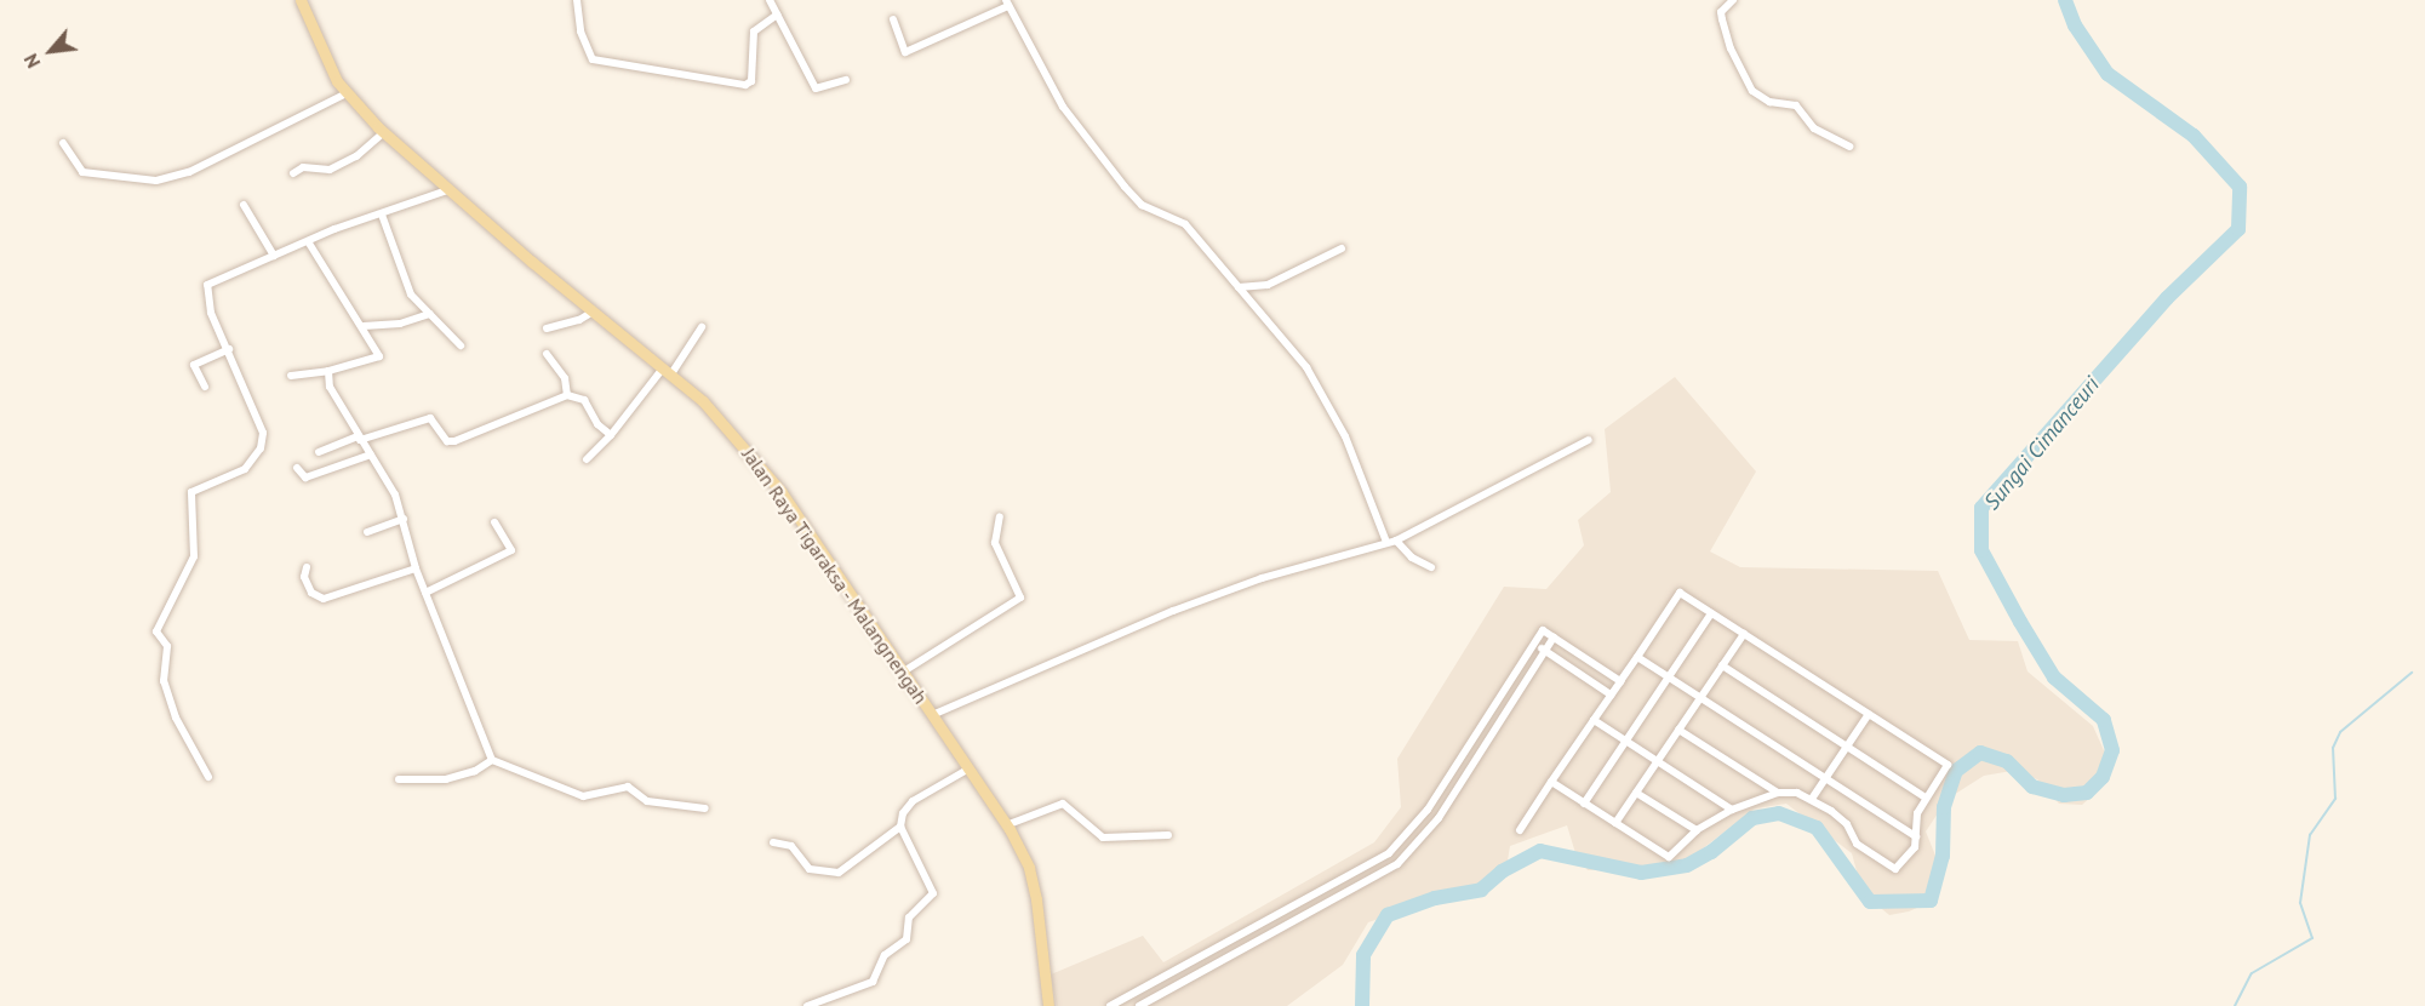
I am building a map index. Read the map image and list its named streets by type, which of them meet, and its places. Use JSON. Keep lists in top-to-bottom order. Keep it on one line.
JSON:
{"streets":{"main road":["Jalan Raya Tigaraksa - Malangnengah"]},"water":["Sungai Cimanceuri"],"north":"bottom left"}
